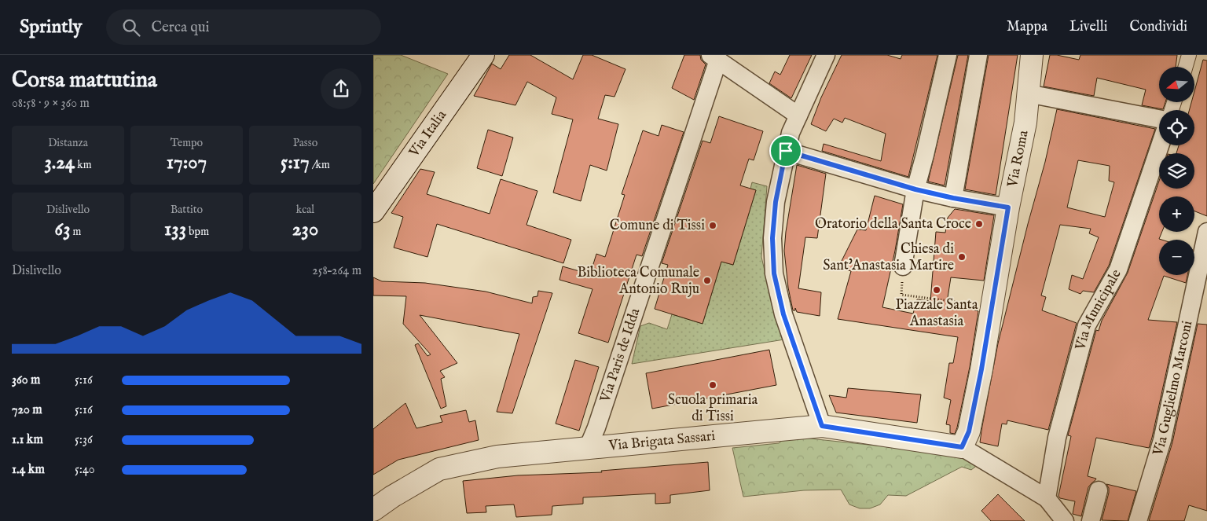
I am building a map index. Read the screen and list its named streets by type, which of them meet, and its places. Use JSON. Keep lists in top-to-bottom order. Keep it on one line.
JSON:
{"streets":{"street":["Via Italia","Via Roma","Via Municipale","Via Paris de Idda","Via Guglielmo Marconi","Via Brigata Sassari"]},"crossings":[["Via Roma","Via Brigata Sassari"],["Via Paris de Idda","Via Brigata Sassari"]],"places":["Oratorio della Santa Croce","Comune di Tissi","Chiesa di Sant'Anastasia Martire","Biblioteca Comunale Antonio Ruju","Piazzale Santa Anastasia","Scuola primaria di Tissi"],"north":"left","page":{"header":"Sprintly","search":"Cerca qui","nav":["Mappa","Livelli","Condividi"],"heading":["Corsa mattutina","08:58 · 9 × 360 m"],"map_buttons":["+","−"],"stats":[["Distanza","3.24 km"],["Tempo","17:07"],["Passo","5:17 /km"],["Dislivello","63 m"],["Battito","133 bpm"],["kcal","230"]],"chart":["Dislivello","258–264 m"],"list":[{"name":"360 m","note":"5:16"},{"name":"720 m","note":"5:16"},{"name":"1.1 km","note":"5:36"},{"name":"1.4 km","note":"5:40"}]}}
